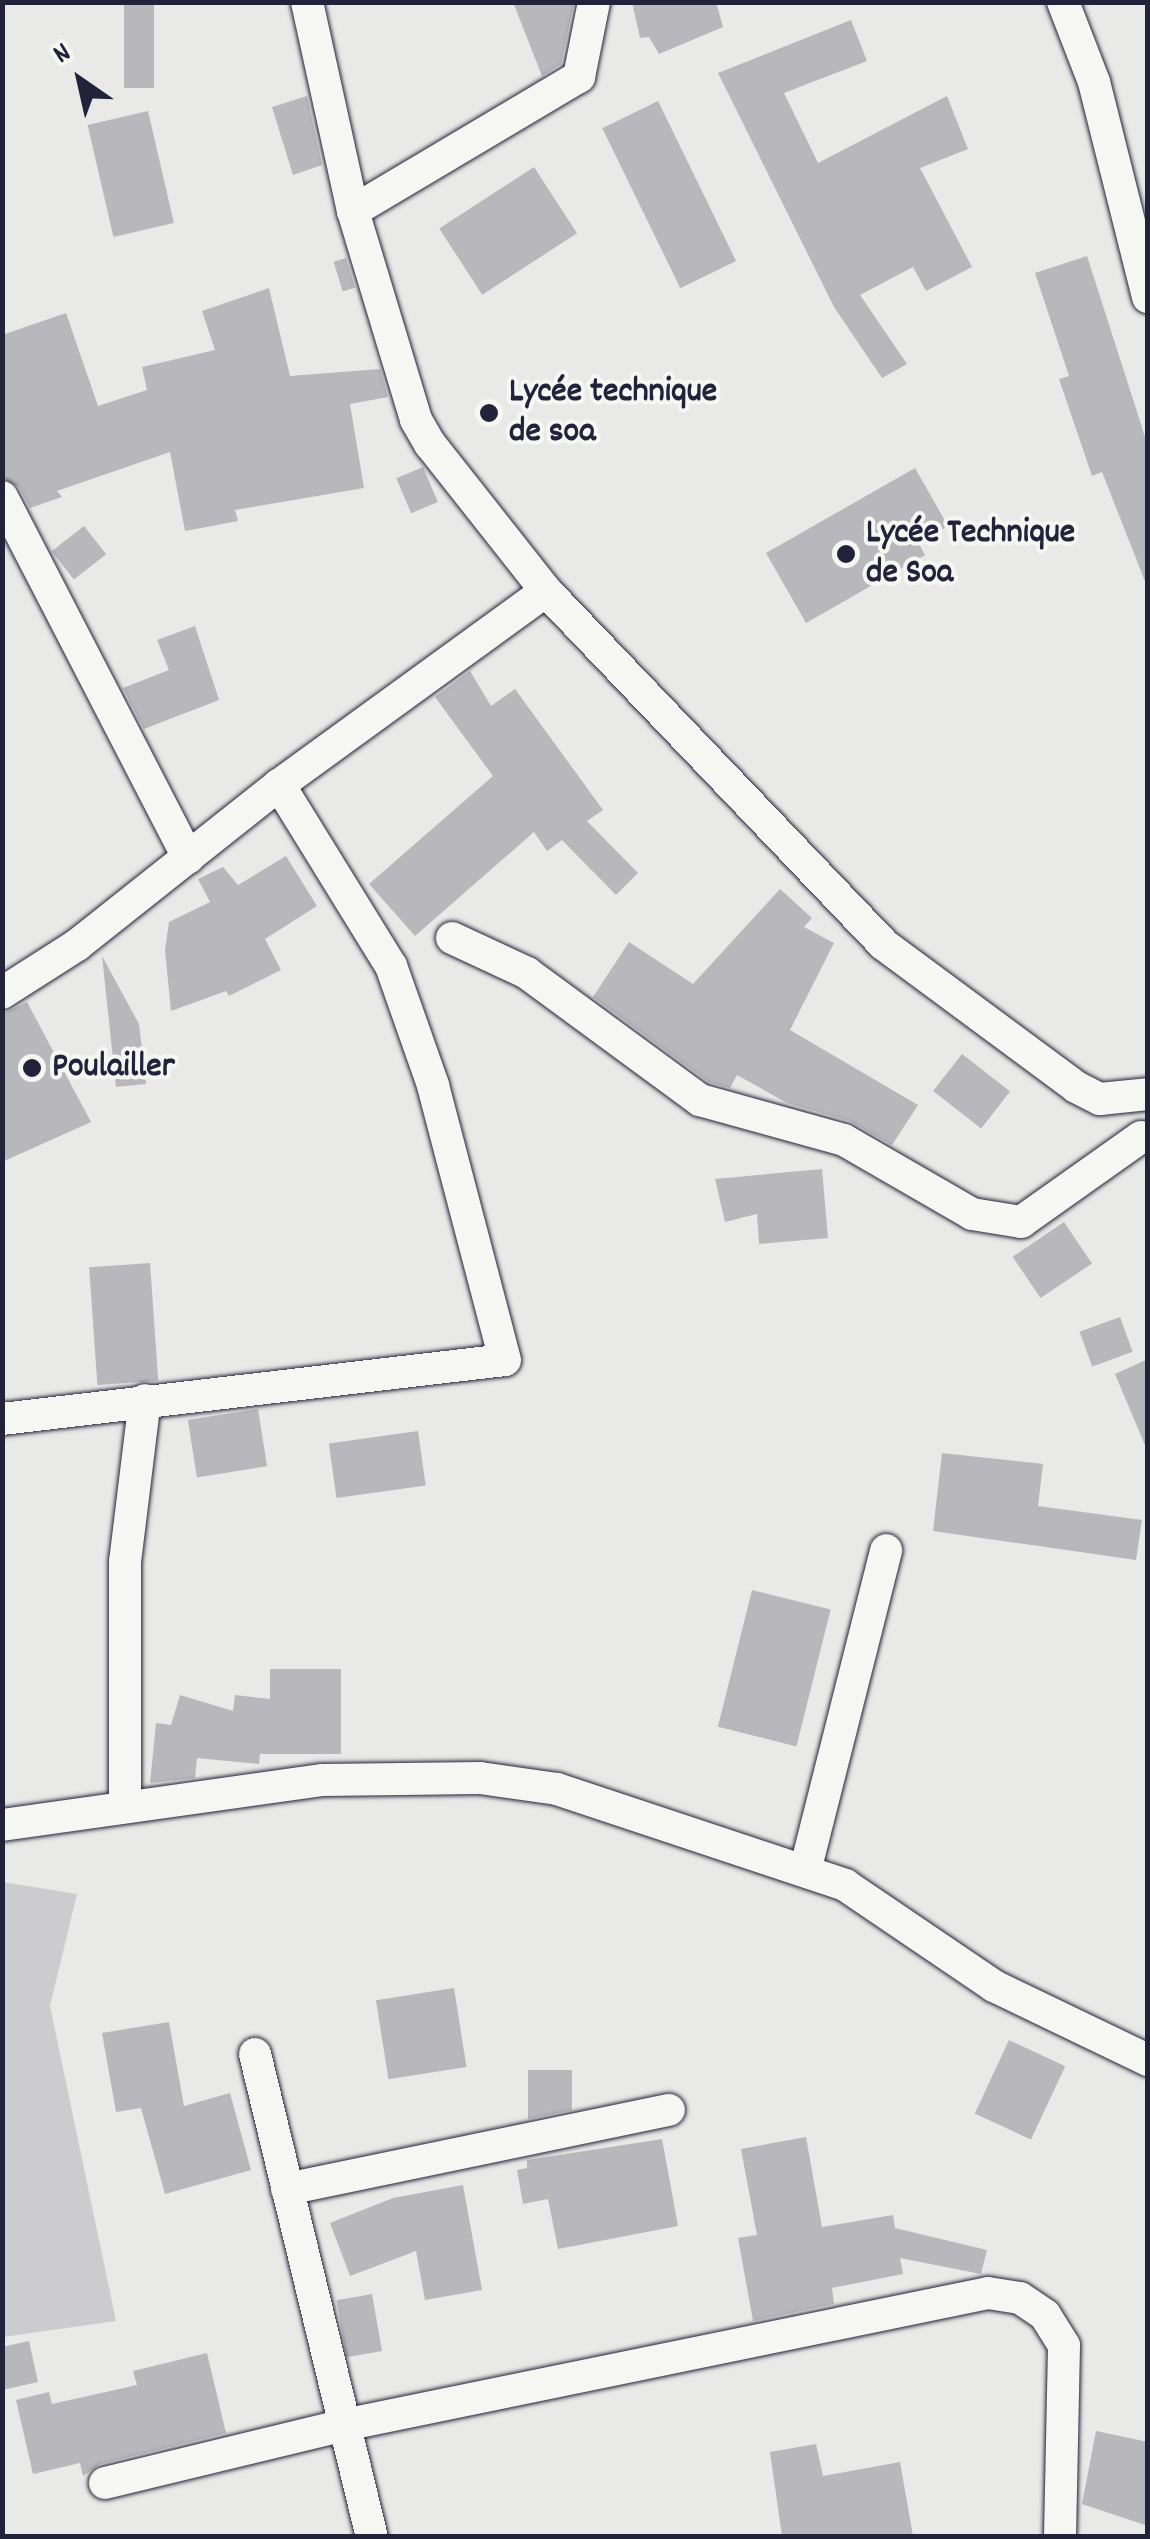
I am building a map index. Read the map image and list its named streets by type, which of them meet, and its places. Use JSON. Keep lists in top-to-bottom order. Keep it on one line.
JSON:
{"places":["Lycée technique de soa","Lycée Technique de Soa","Poulailler"],"north":"top left"}
